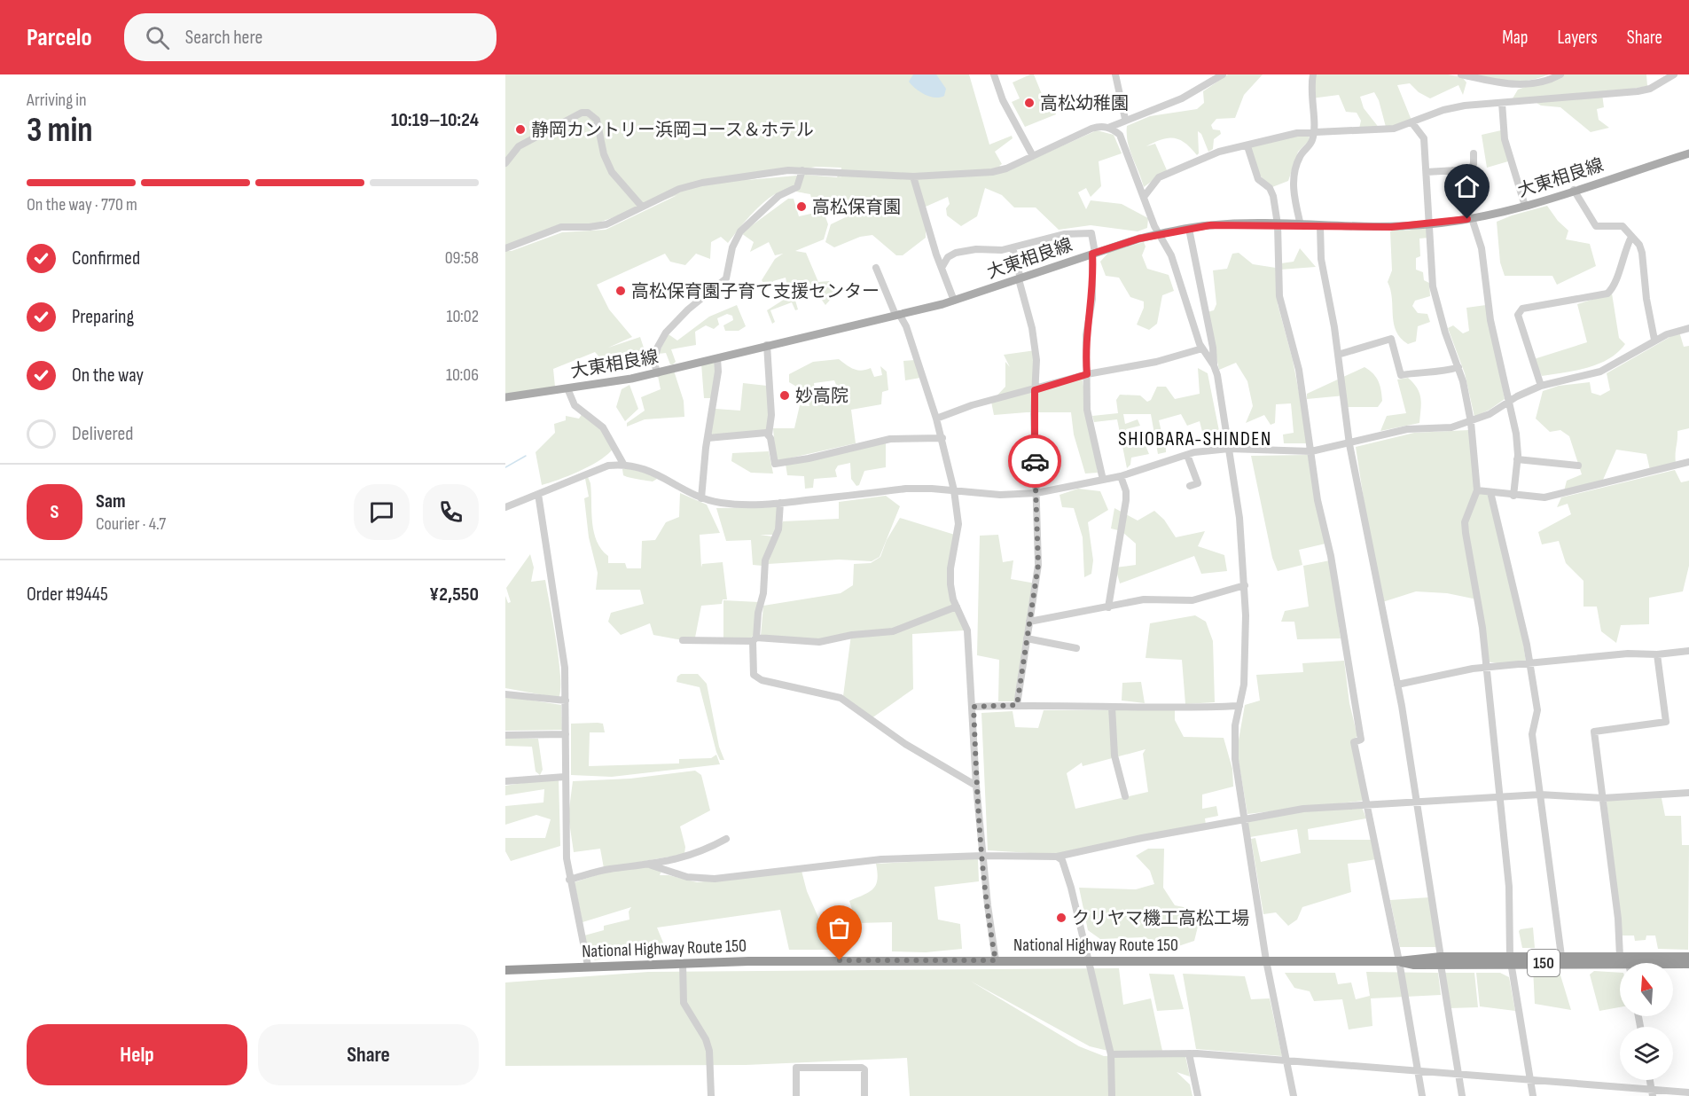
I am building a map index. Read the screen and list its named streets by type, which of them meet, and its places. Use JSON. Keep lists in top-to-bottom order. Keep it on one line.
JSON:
{"streets":{"highway":["National Highway Route 150","150"],"main road":["大東相良線"]},"districts":["SHIOBARA-SHINDEN"],"places":["高松幼稚園","静岡カントリー浜岡コース＆ホテル","高松保育園","高松保育園子育て支援センター","妙高院","クリヤマ機工高松工場"],"north":"top","page":{"header":"Parcelo","search":"Search here","nav":["Map","Layers","Share"],"heading":["3 min","Arriving in","10:19–10:24"],"panel":["Sam","Courier · 4.7","Order #9445","¥2,550"],"bar":"On the way · 770 m","list":[["Confirmed","09:58"],["Preparing","10:02"],["On the way","10:06"],"Delivered"],"round":"S","buttons":["Help","Share"]}}
